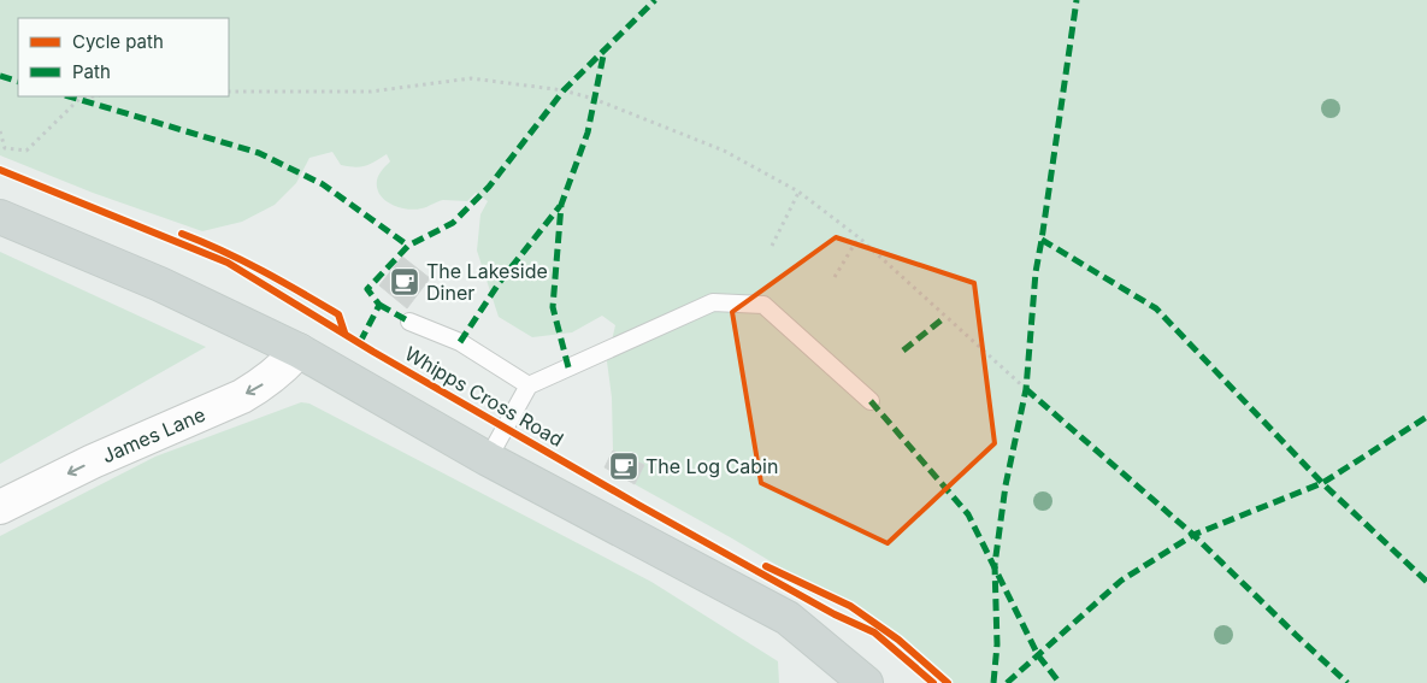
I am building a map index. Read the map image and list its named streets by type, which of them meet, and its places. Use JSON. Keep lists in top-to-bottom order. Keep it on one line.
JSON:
{"streets":{"street":["James Lane"],"cycle path":["Whipps Cross Road"]},"one_way":["James Lane"],"places":{"cafe":["The Lakeside Diner","The Log Cabin"]},"legend":["Cycle path","Path"]}
